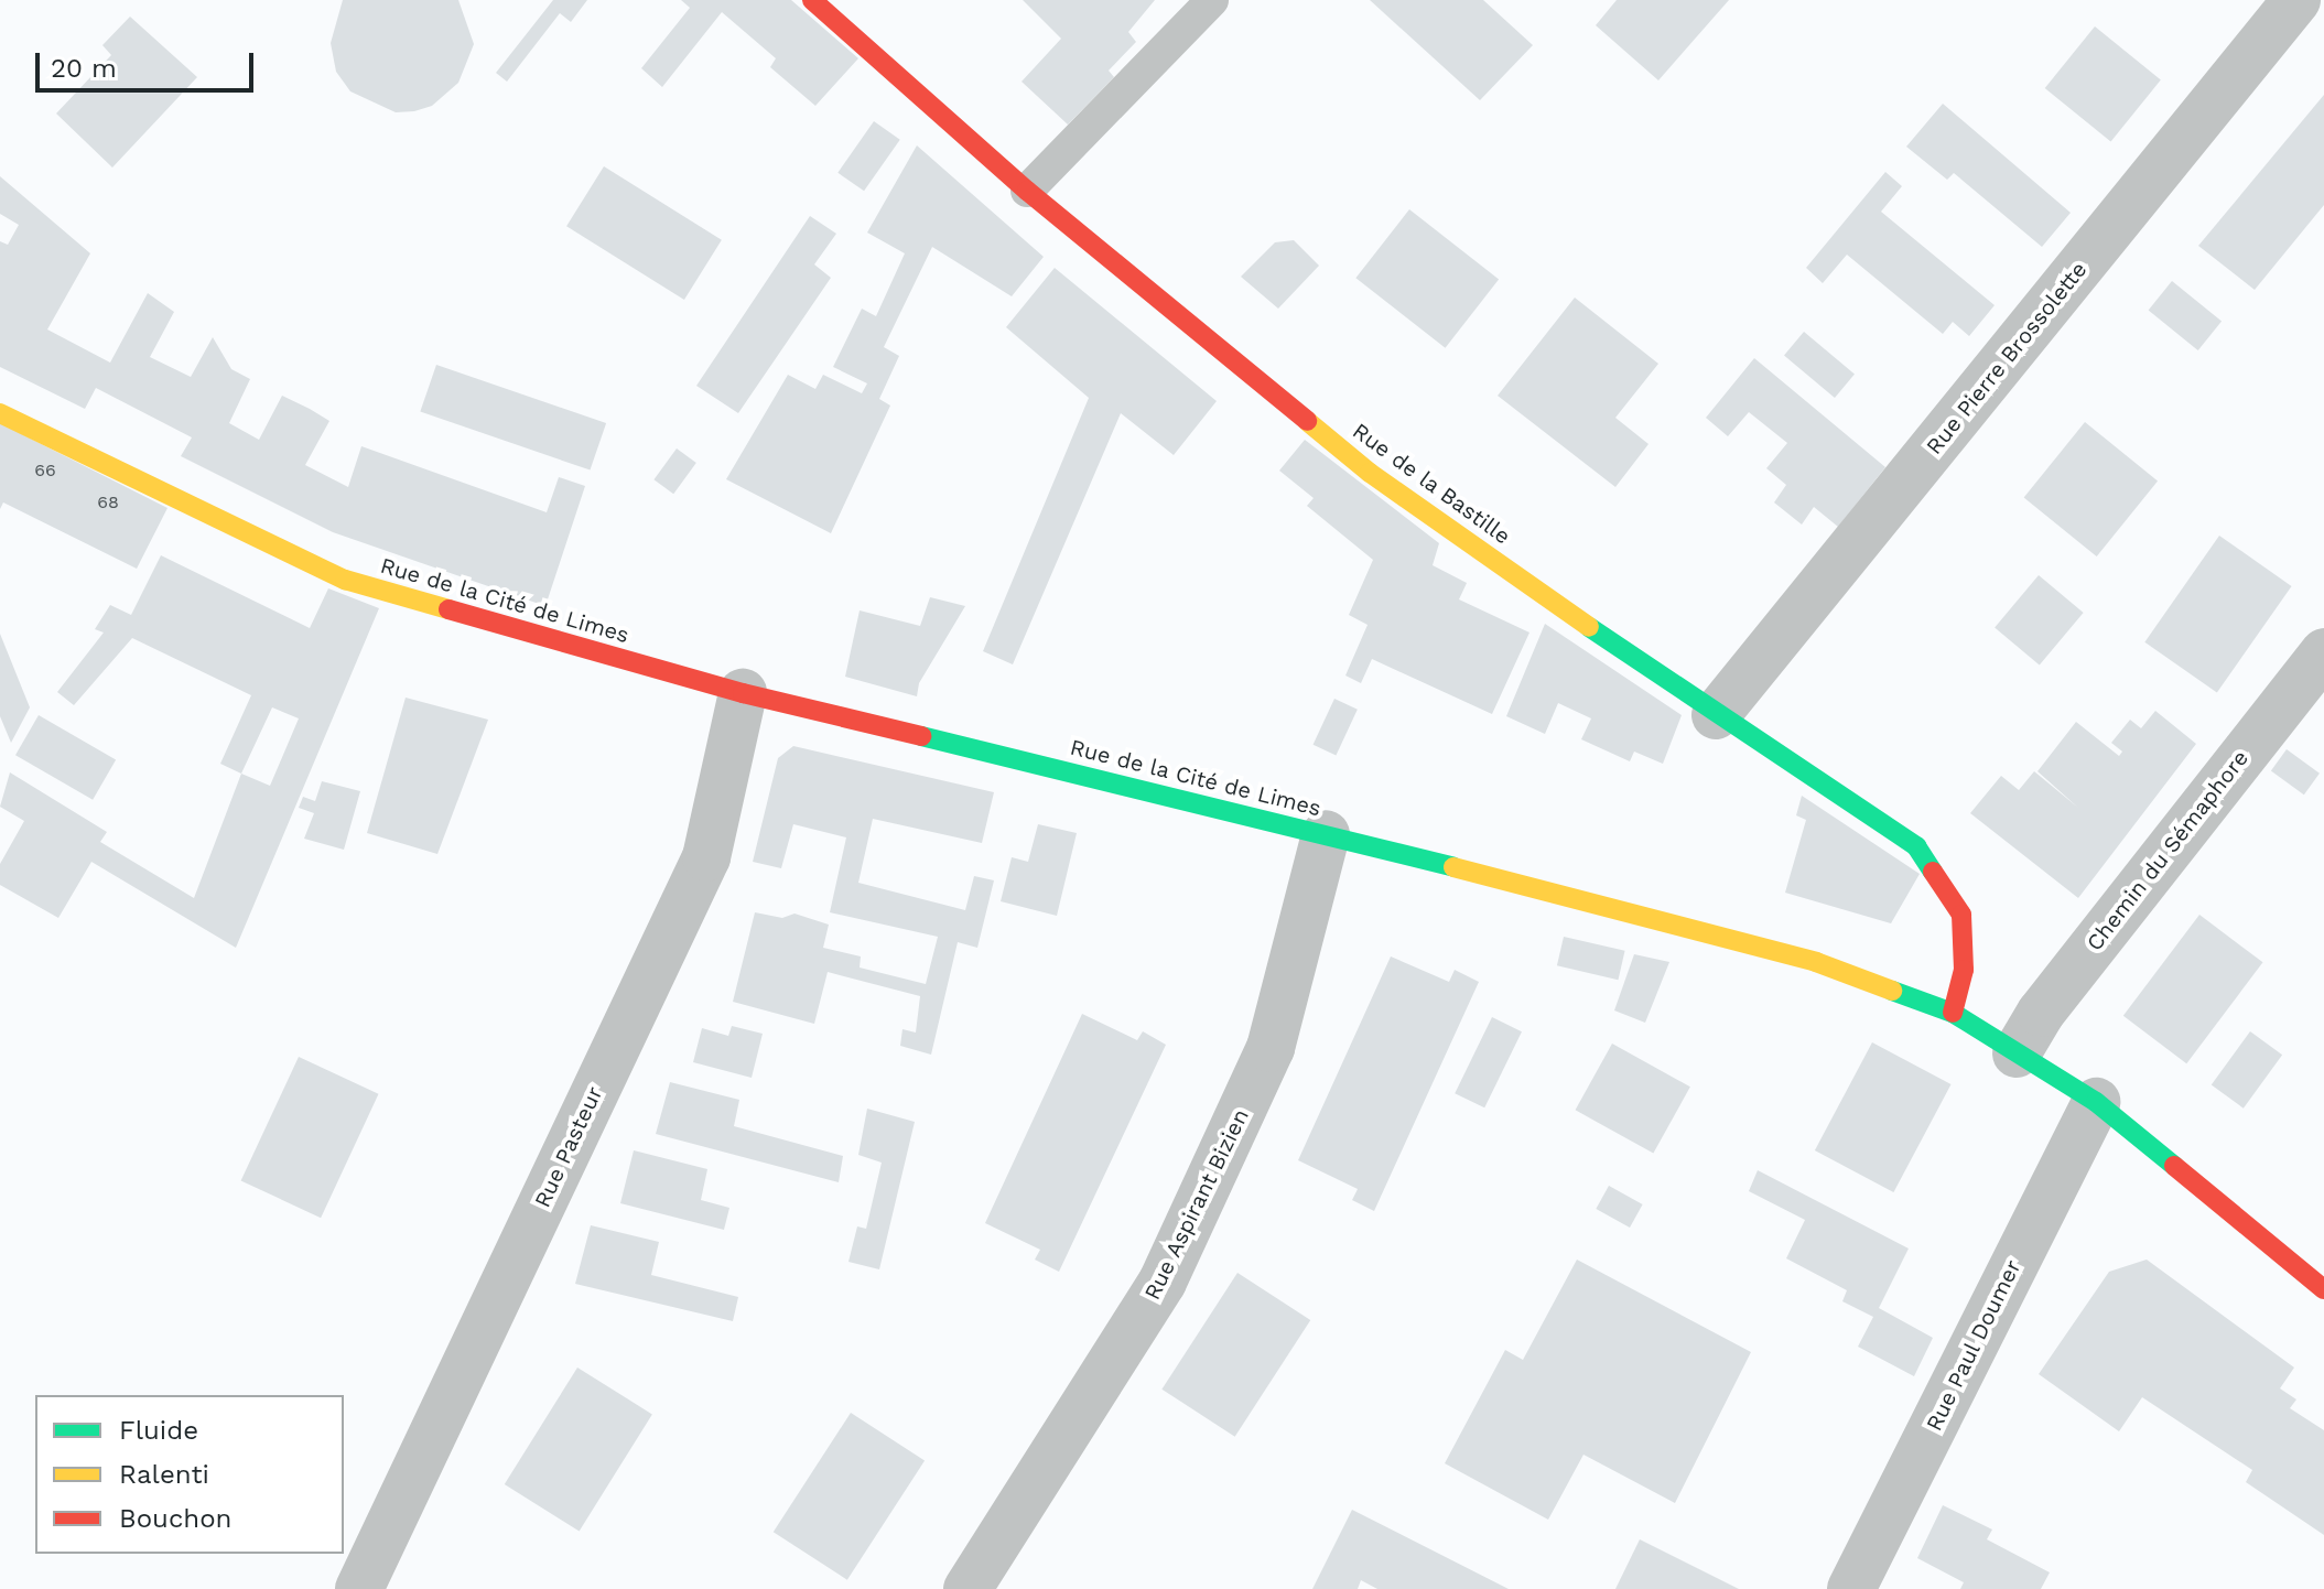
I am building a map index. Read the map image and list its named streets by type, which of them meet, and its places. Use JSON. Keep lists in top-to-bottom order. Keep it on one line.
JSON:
{"streets":{"street":["Rue Pierre Brossolette","Rue de la Bastille","Rue de la Cité de Limes","Chemin du Sémaphore","Rue Pasteur","Rue Aspirant Bizien","Rue Paul Doumer"]},"crossings":[["Rue Pierre Brossolette","Rue de la Bastille"],["Rue de la Bastille","Rue de la Cité de Limes"],["Rue de la Cité de Limes","Chemin du Sémaphore"],["Rue de la Cité de Limes","Rue Pasteur"],["Rue de la Cité de Limes","Rue Aspirant Bizien"],["Rue de la Cité de Limes","Rue Paul Doumer"]],"house_numbers":["66","68"],"legend":["Fluide","Ralenti","Bouchon"],"scale_bar":"20 m"}
